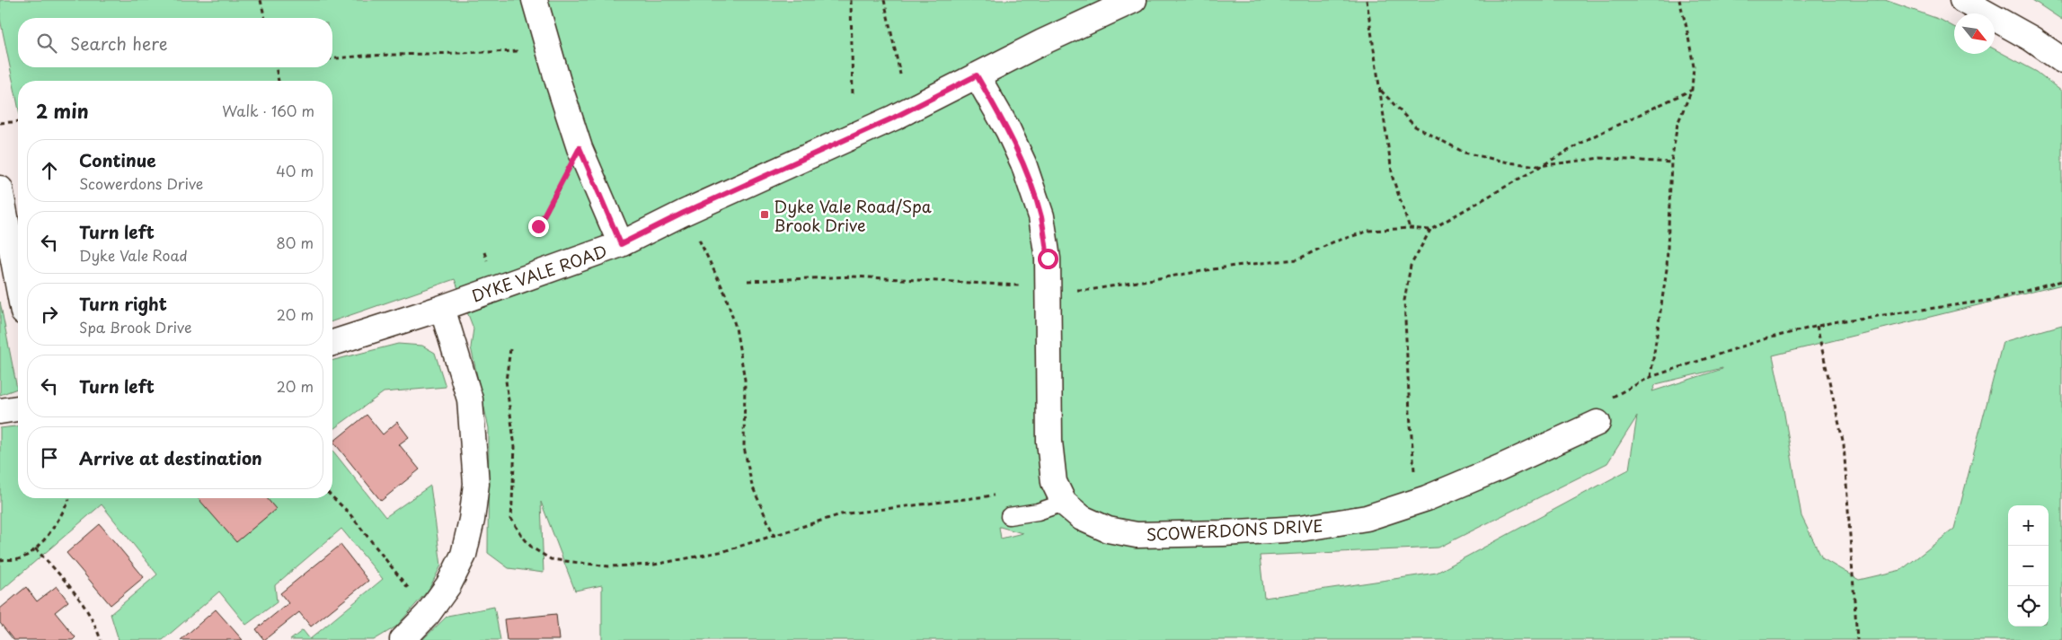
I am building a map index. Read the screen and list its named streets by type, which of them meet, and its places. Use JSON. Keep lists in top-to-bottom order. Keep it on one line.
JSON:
{"streets":{"street":["DYKE VALE ROAD","SCOWERDONS DRIVE"]},"crossings":[["DYKE VALE ROAD","SCOWERDONS DRIVE"]],"places":{"transit":["Dyke Vale Road/Spa Brook Drive"]},"north":"bottom right","page":{"search":"Search here","heading":["2 min","Walk · 160 m"],"list":[["Continue","Scowerdons Drive","40 m"],["Turn left","Dyke Vale Road","80 m"],["Turn right","Spa Brook Drive","20 m"],["Turn left","20 m"],"Arrive at destination"],"map_buttons":["+","−"]}}
